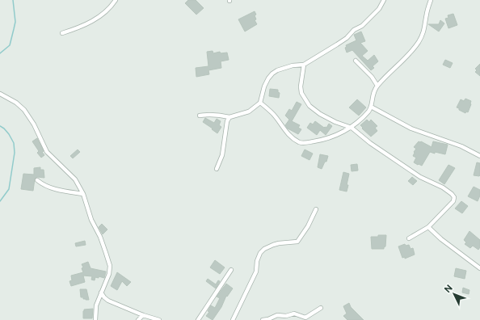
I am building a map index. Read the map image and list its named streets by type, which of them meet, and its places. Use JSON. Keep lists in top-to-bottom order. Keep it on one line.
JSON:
{"north":"top left"}
